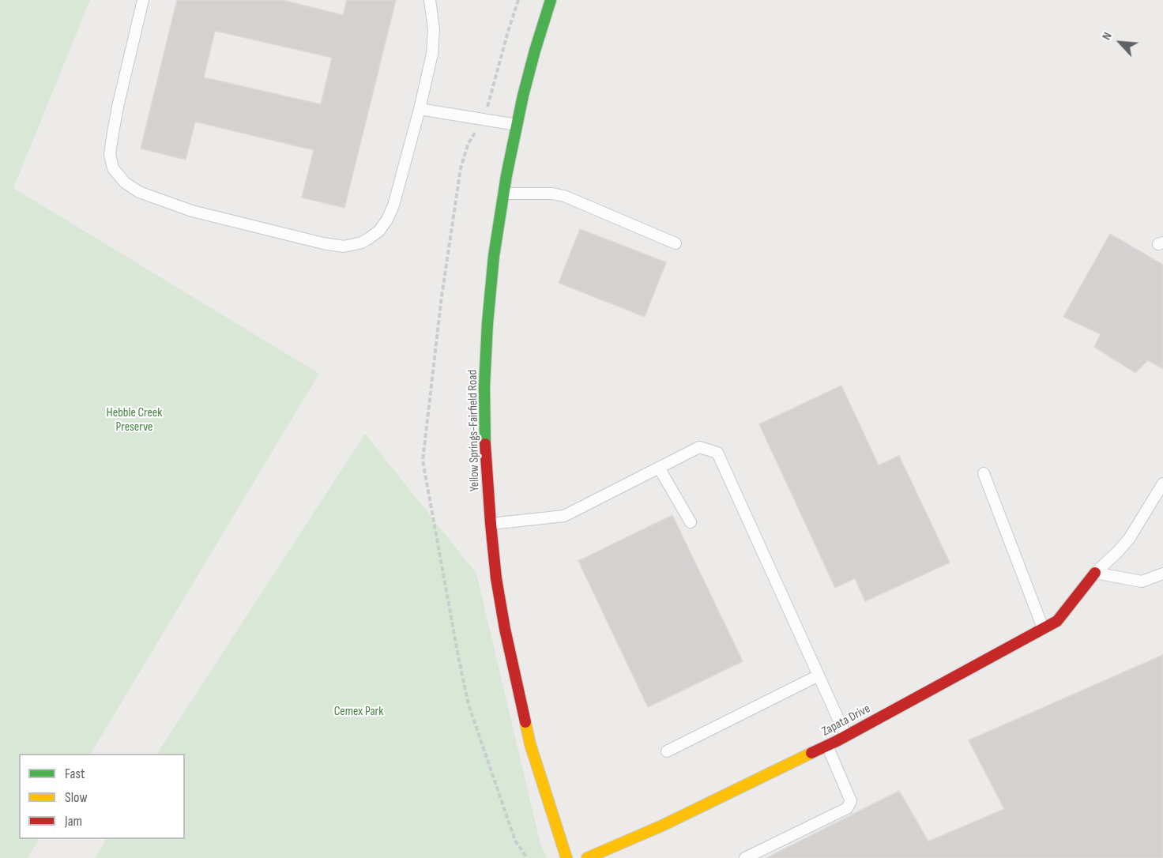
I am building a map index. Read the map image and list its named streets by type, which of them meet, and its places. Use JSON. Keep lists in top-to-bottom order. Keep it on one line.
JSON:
{"streets":{"main road":["Yellow Springs-Fairfield Road","Zapata Drive"]},"parks":["Hebble Creek Preserve","Cemex Park"],"legend":["Fast","Slow","Jam"],"north":"top left"}
